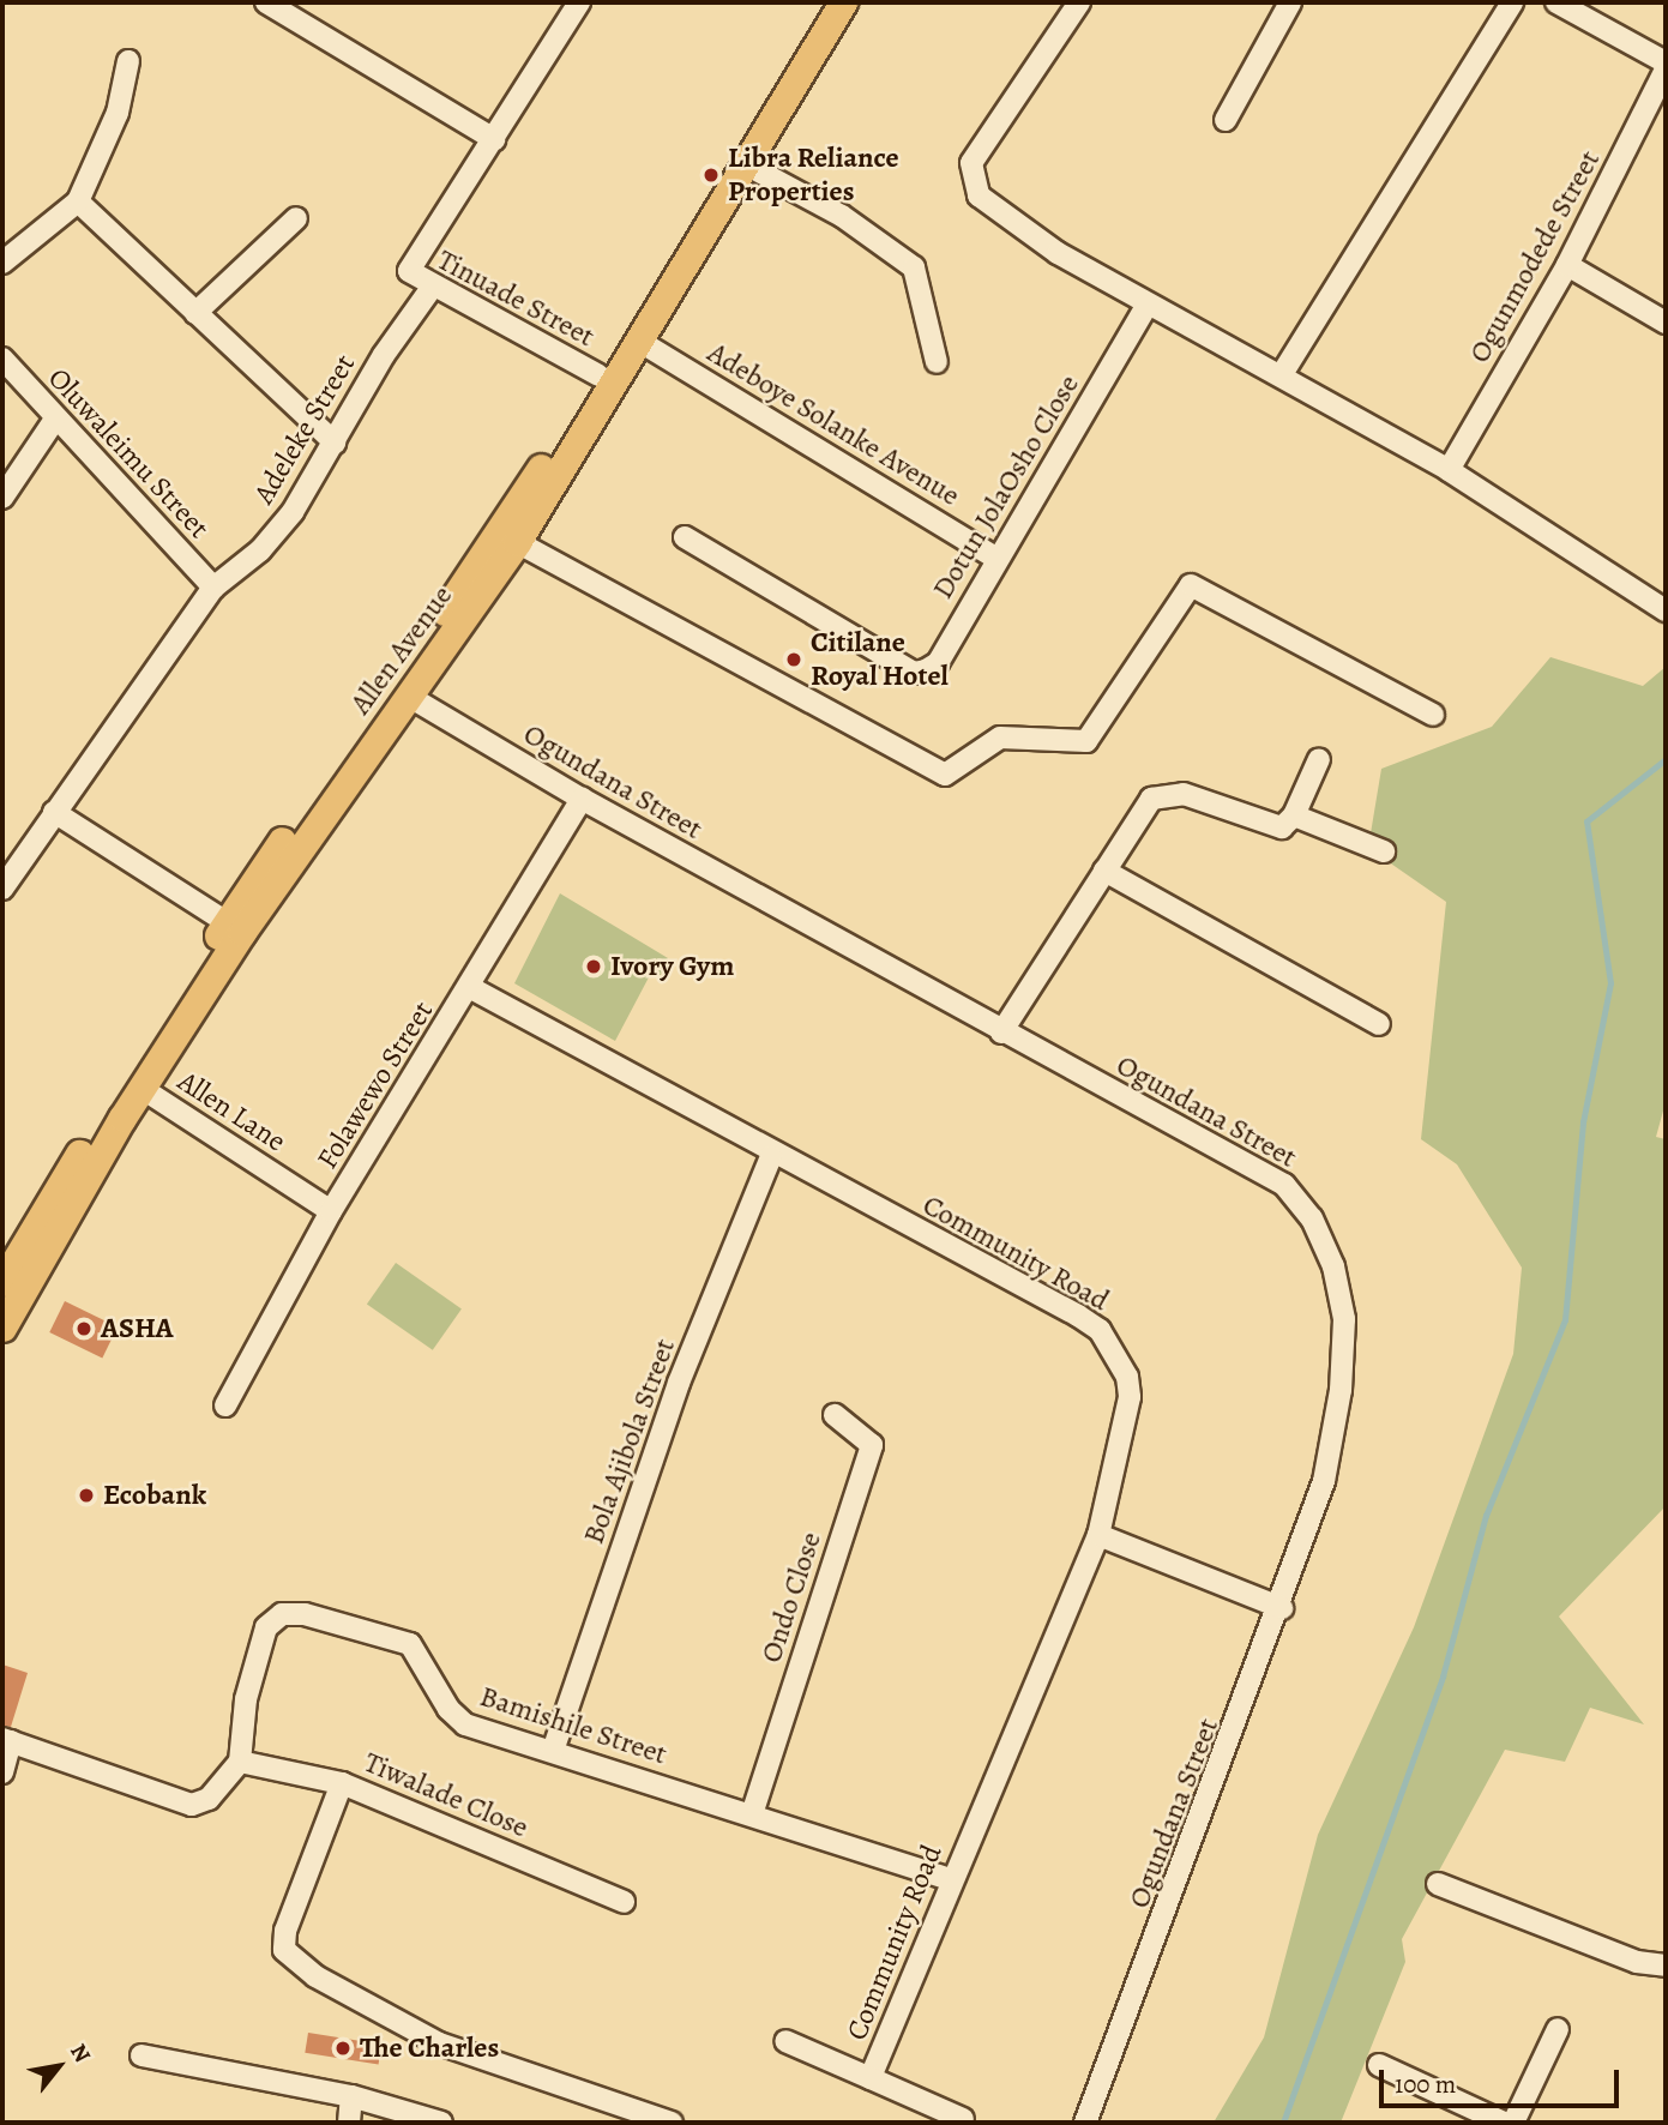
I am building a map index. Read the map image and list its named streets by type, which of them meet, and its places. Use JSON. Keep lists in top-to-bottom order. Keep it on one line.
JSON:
{"streets":{"main road":["Allen Avenue"],"street":["Ogunmodede Street","Tinuade Street","Adeboye Solanke Avenue","Adeleke Street","Oluwaleimu Street","Dotun JolaOsho Close","Ogundana Street","Folawewo Street","Allen Lane","Community Road","Bola Ajibola Street","Ondo Close","Bamishile Street","Tiwalade Close"]},"crossings":[["Tinuade Street","Adeleke Street"],["Tinuade Street","Allen Avenue"],["Adeboye Solanke Avenue","Dotun JolaOsho Close"],["Adeboye Solanke Avenue","Allen Avenue"],["Adeleke Street","Oluwaleimu Street"],["Allen Avenue","Ogundana Street"],["Allen Avenue","Allen Lane"],["Ogundana Street","Folawewo Street"],["Folawewo Street","Allen Lane"],["Folawewo Street","Community Road"],["Community Road","Bola Ajibola Street"],["Community Road","Bamishile Street"],["Bola Ajibola Street","Bamishile Street"],["Ondo Close","Bamishile Street"],["Bamishile Street","Tiwalade Close"]],"places":["Libra Reliance Properties","Citilane Royal Hotel","Ivory Gym","ASHA","Ecobank","The Charles"],"scale_bar":"100 m","north":"top right"}
